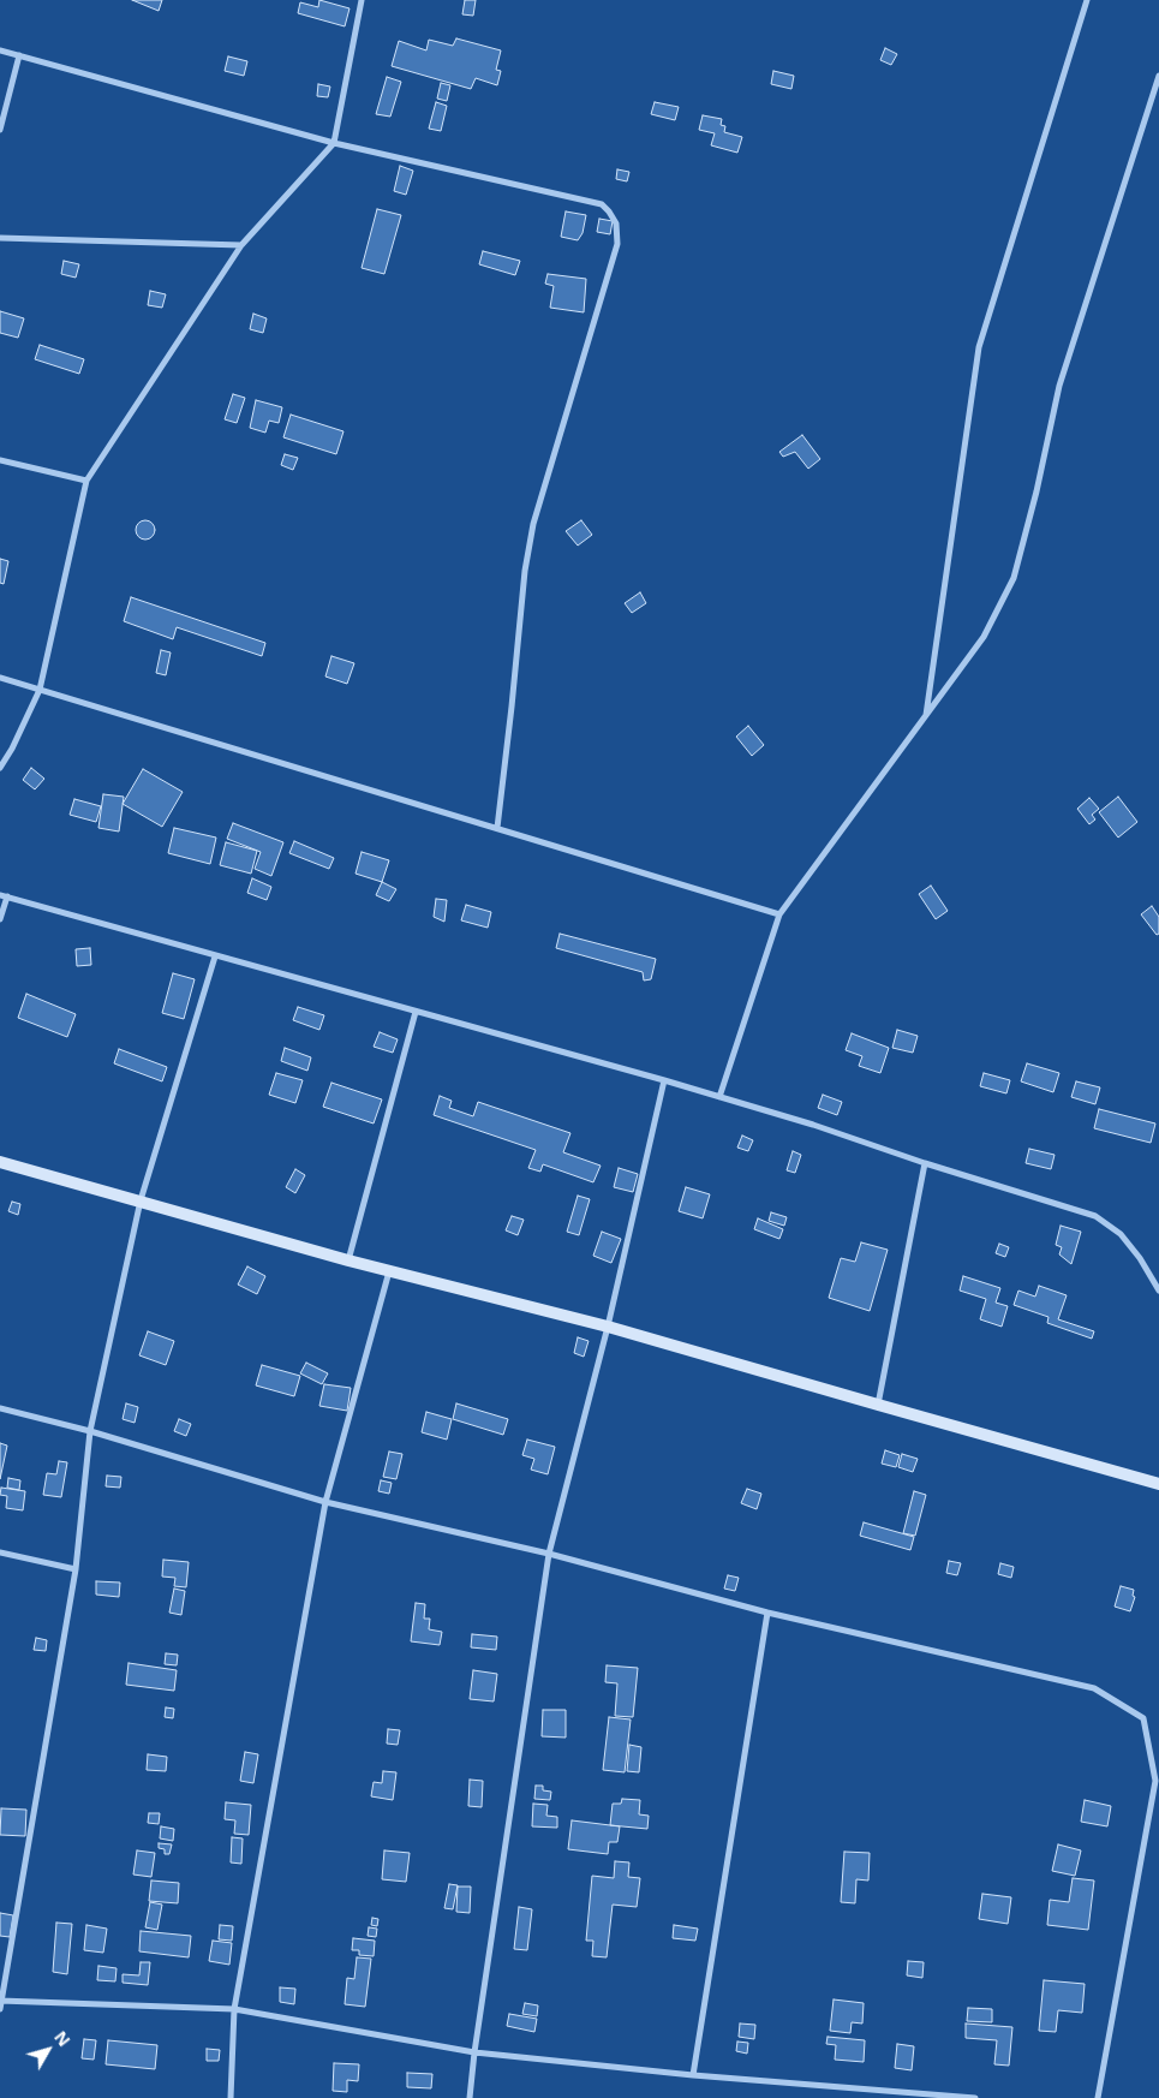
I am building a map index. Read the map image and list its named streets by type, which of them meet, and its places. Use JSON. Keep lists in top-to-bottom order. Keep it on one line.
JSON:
{"north":"top right"}
